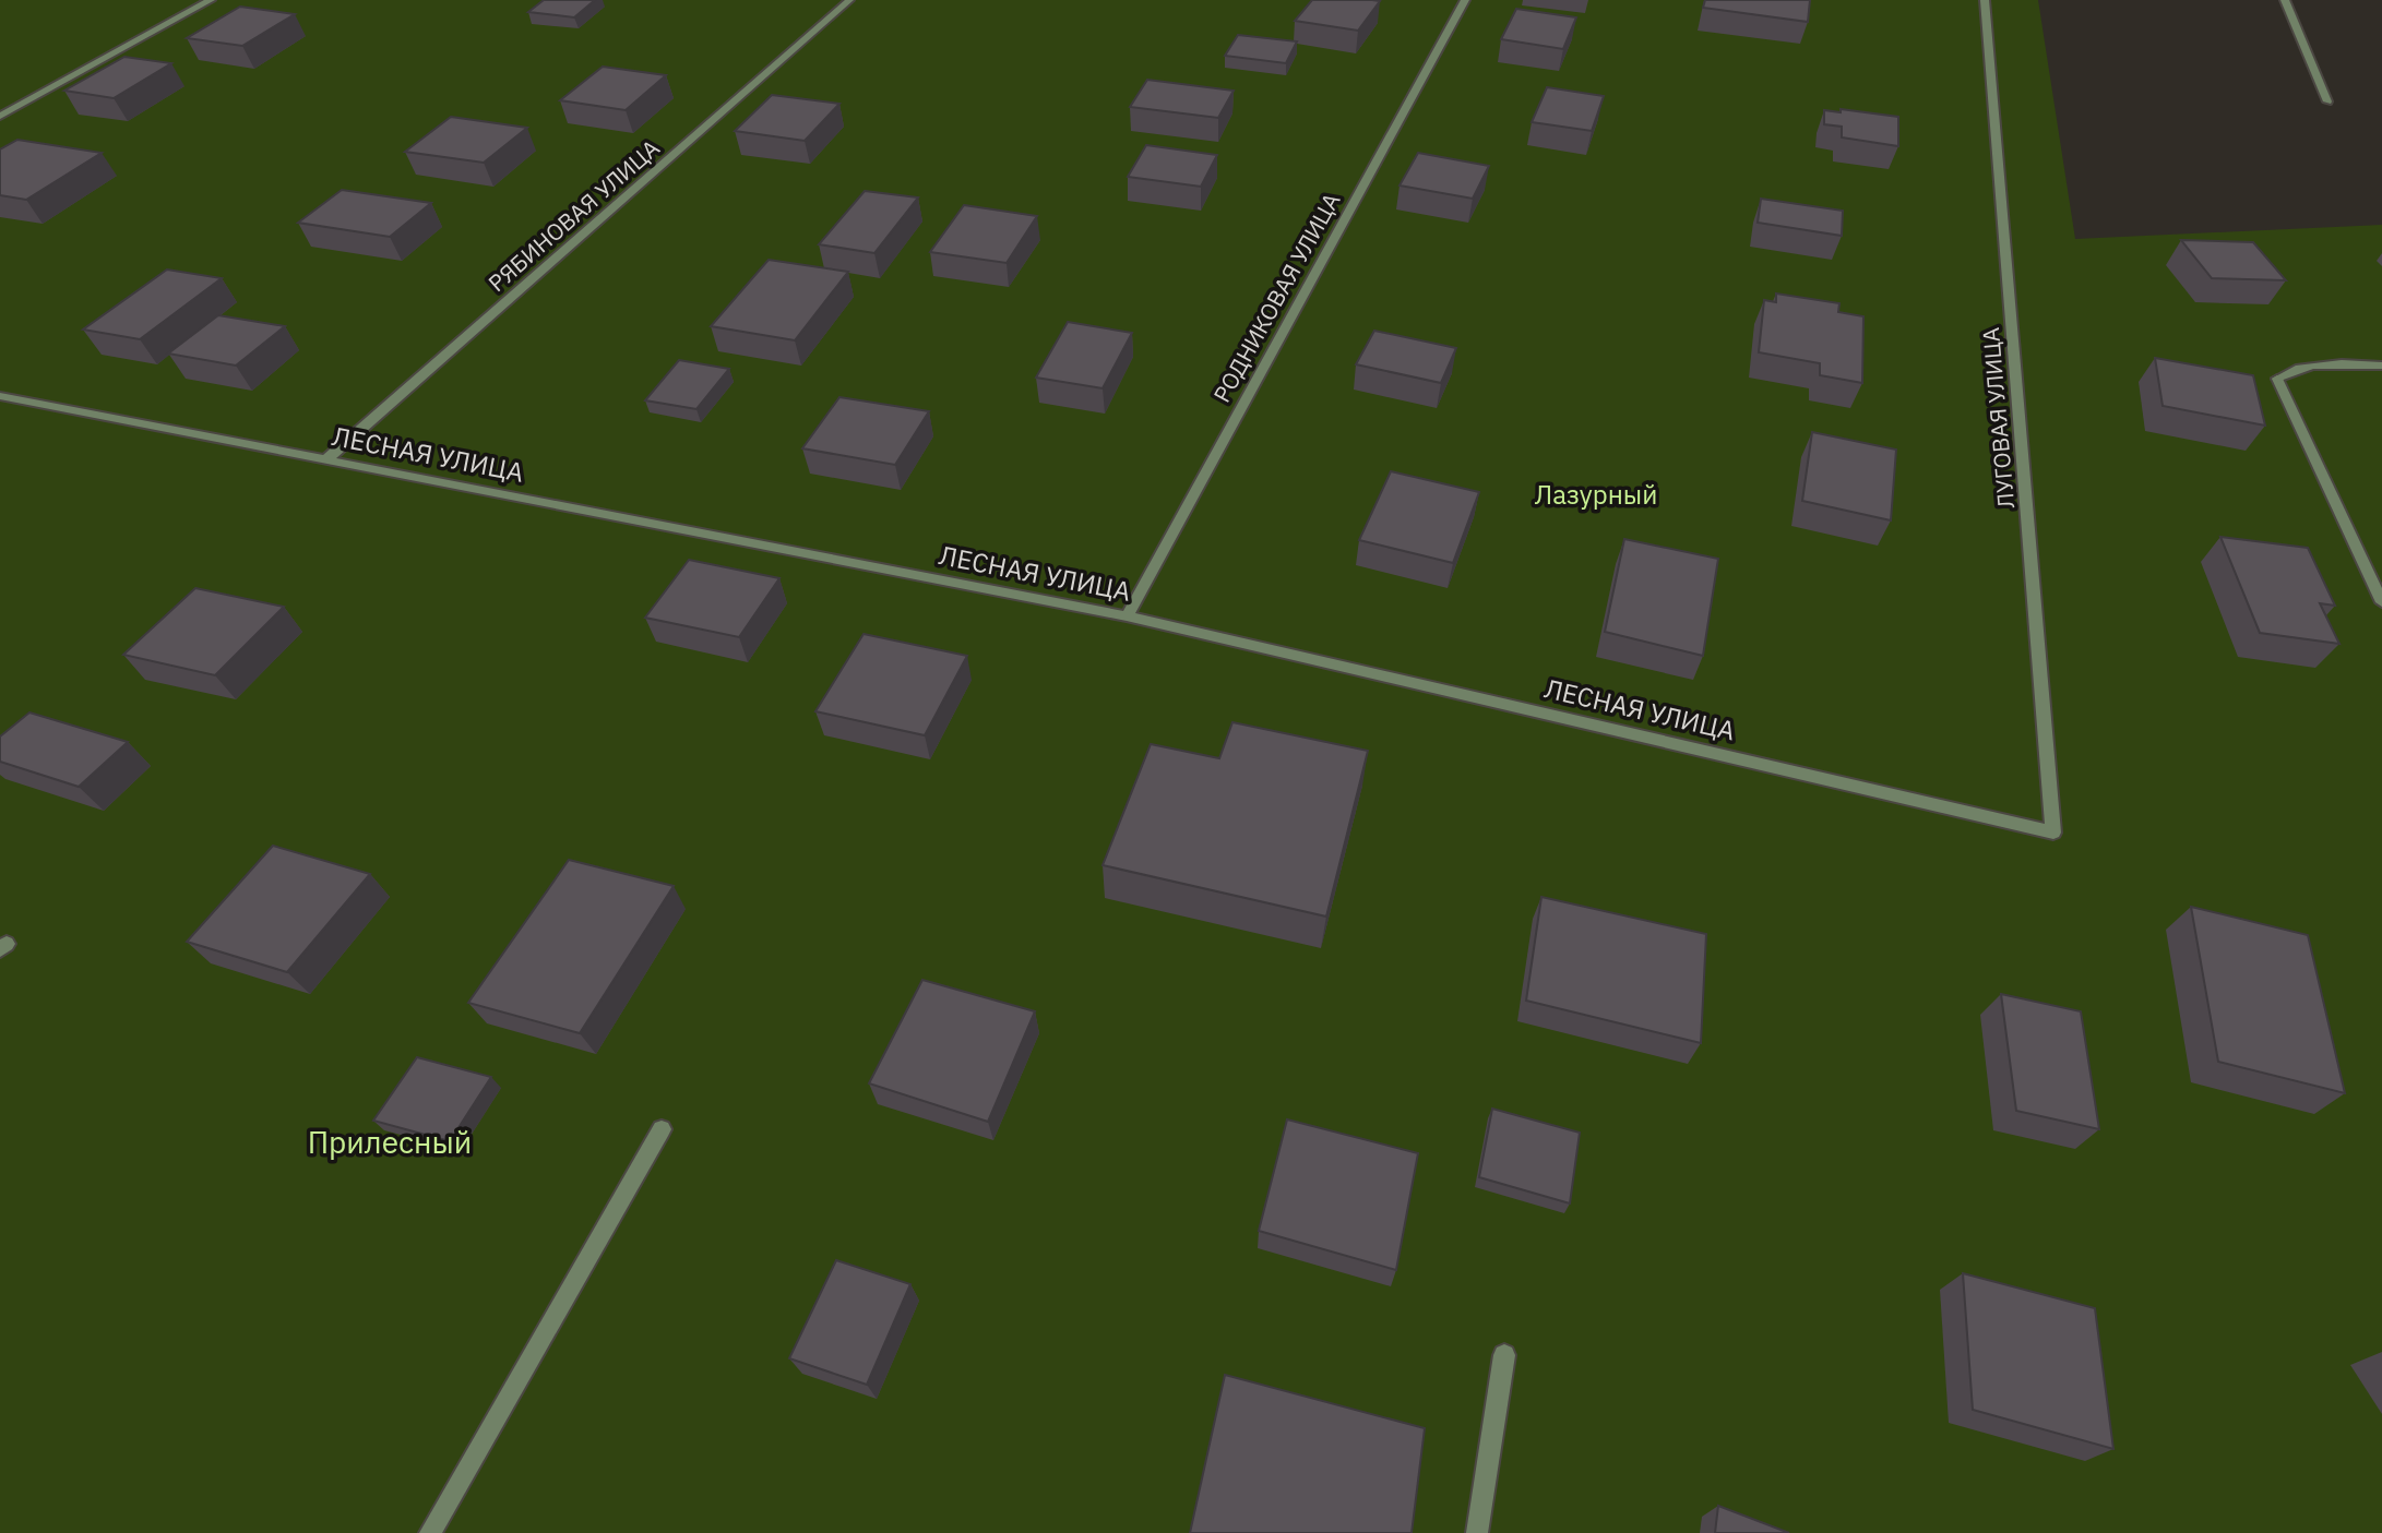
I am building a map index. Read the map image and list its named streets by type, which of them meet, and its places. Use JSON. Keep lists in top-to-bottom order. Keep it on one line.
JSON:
{"streets":{"street":["РЯБИНОВАЯ УЛИЦА","РОДНИКОВАЯ УЛИЦА","ЛУГОВАЯ УЛИЦА","ЛЕСНАЯ УЛИЦА"]},"crossings":[["РЯБИНОВАЯ УЛИЦА","ЛЕСНАЯ УЛИЦА"],["РОДНИКОВАЯ УЛИЦА","ЛЕСНАЯ УЛИЦА"],["ЛУГОВАЯ УЛИЦА","ЛЕСНАЯ УЛИЦА"]],"parks":["Лазурный","Прилесный"]}
